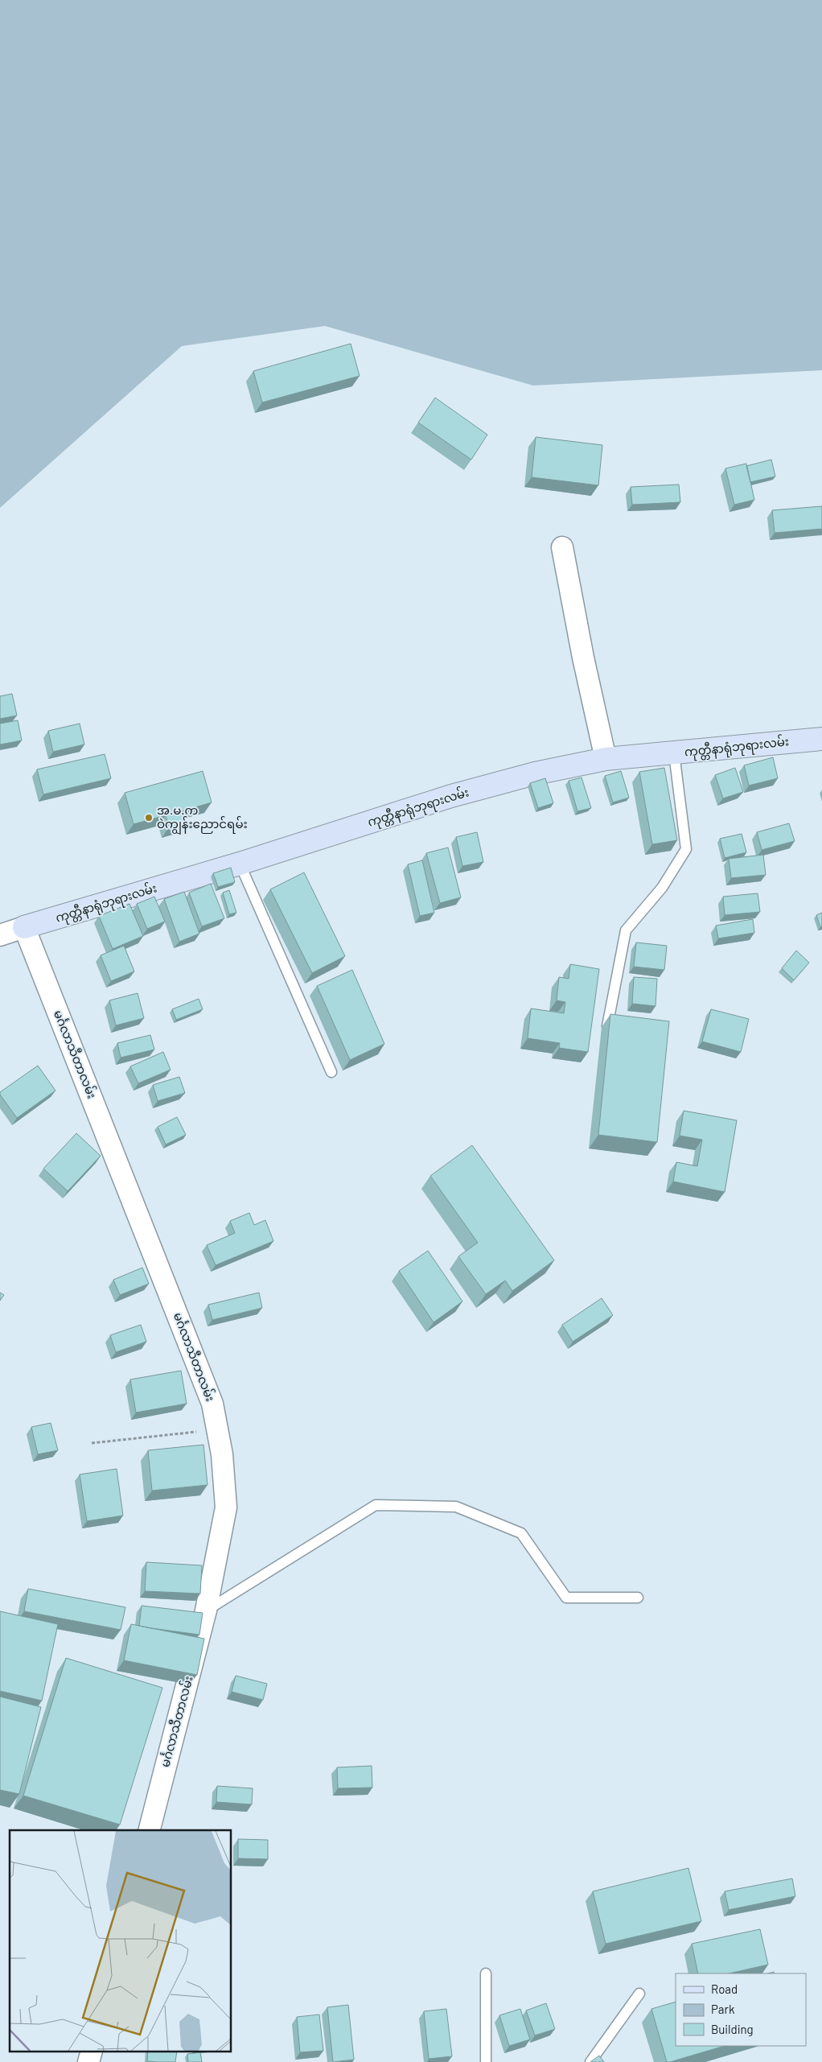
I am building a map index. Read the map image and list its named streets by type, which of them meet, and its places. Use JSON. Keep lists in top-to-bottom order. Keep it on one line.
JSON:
{"streets":{"street":["ကုတ္တီနာရုံဘုရားလမ်း","မင်္ဂလာသီတာလမ်း"]},"crossings":[["ကုတ္တီနာရုံဘုရားလမ်း","မင်္ဂလာသီတာလမ်း"]],"places":["အ.မ.က ဝဲကျွန်းညောင်ရမ်း"],"legend":["Road","Park","Building"]}
